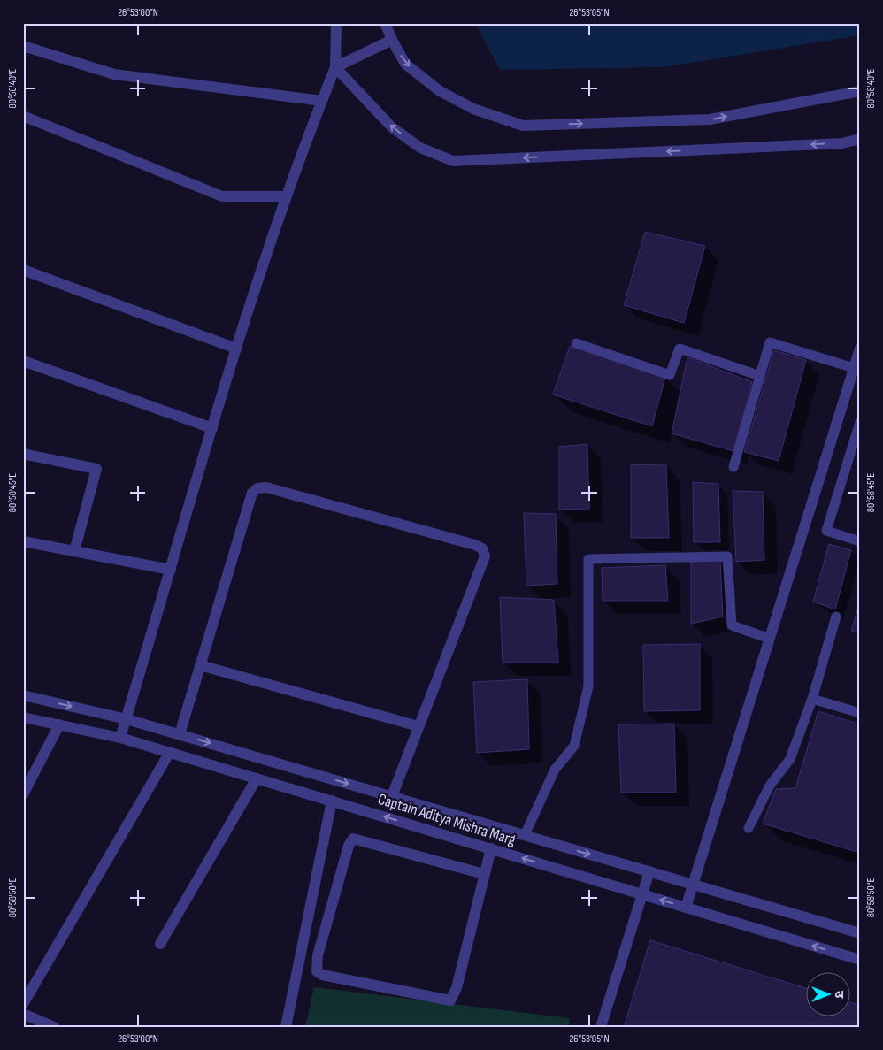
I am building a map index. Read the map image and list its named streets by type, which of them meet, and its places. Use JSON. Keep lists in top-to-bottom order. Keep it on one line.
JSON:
{"streets":{"street":["Captain Aditya Mishra Marg"]},"north":"right","coordinates":["26°53'00\"N","26°53'05\"N","80°58'40\"E","80°58'45\"E","80°58'50\"E"]}
